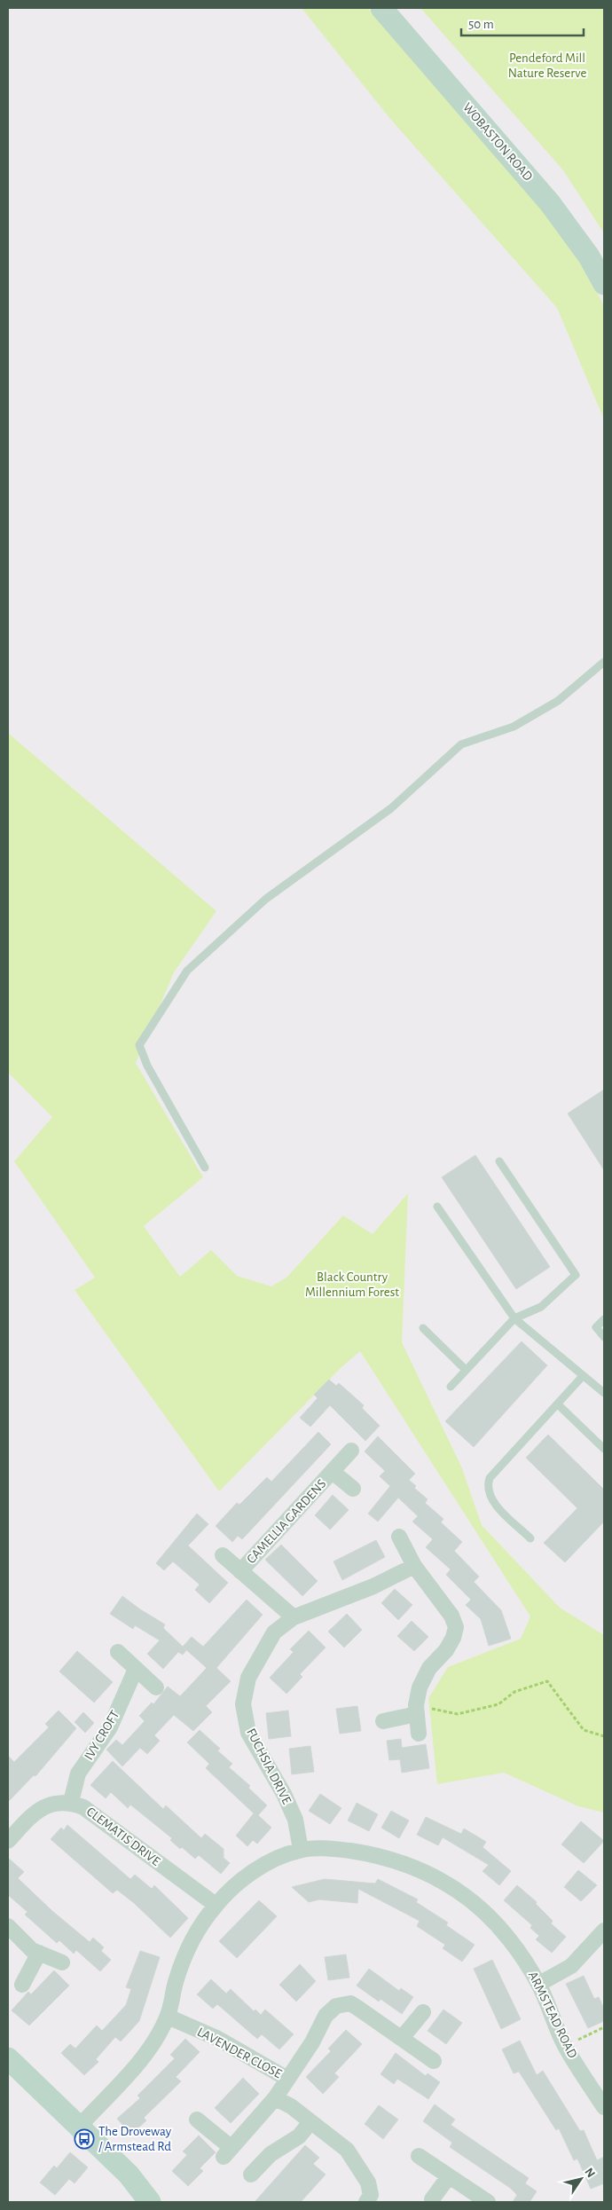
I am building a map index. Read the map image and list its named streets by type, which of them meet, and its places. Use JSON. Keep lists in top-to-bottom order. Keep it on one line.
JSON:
{"streets":{"street":["WOBASTON ROAD","CAMELLIA GARDENS","IVY CROFT","FUCHSIA DRIVE","CLEMATIS DRIVE","ARMSTEAD ROAD","LAVENDER CLOSE"]},"crossings":[["CAMELLIA GARDENS","FUCHSIA DRIVE"],["IVY CROFT","CLEMATIS DRIVE"],["FUCHSIA DRIVE","ARMSTEAD ROAD"],["CLEMATIS DRIVE","ARMSTEAD ROAD"],["ARMSTEAD ROAD","LAVENDER CLOSE"]],"parks":["Pendeford Mill Nature Reserve","Black Country Millennium Forest"],"places":{"bus stop":["The Droveway / Armstead Rd"]},"scale_bar":"50 m","north":"top right"}
